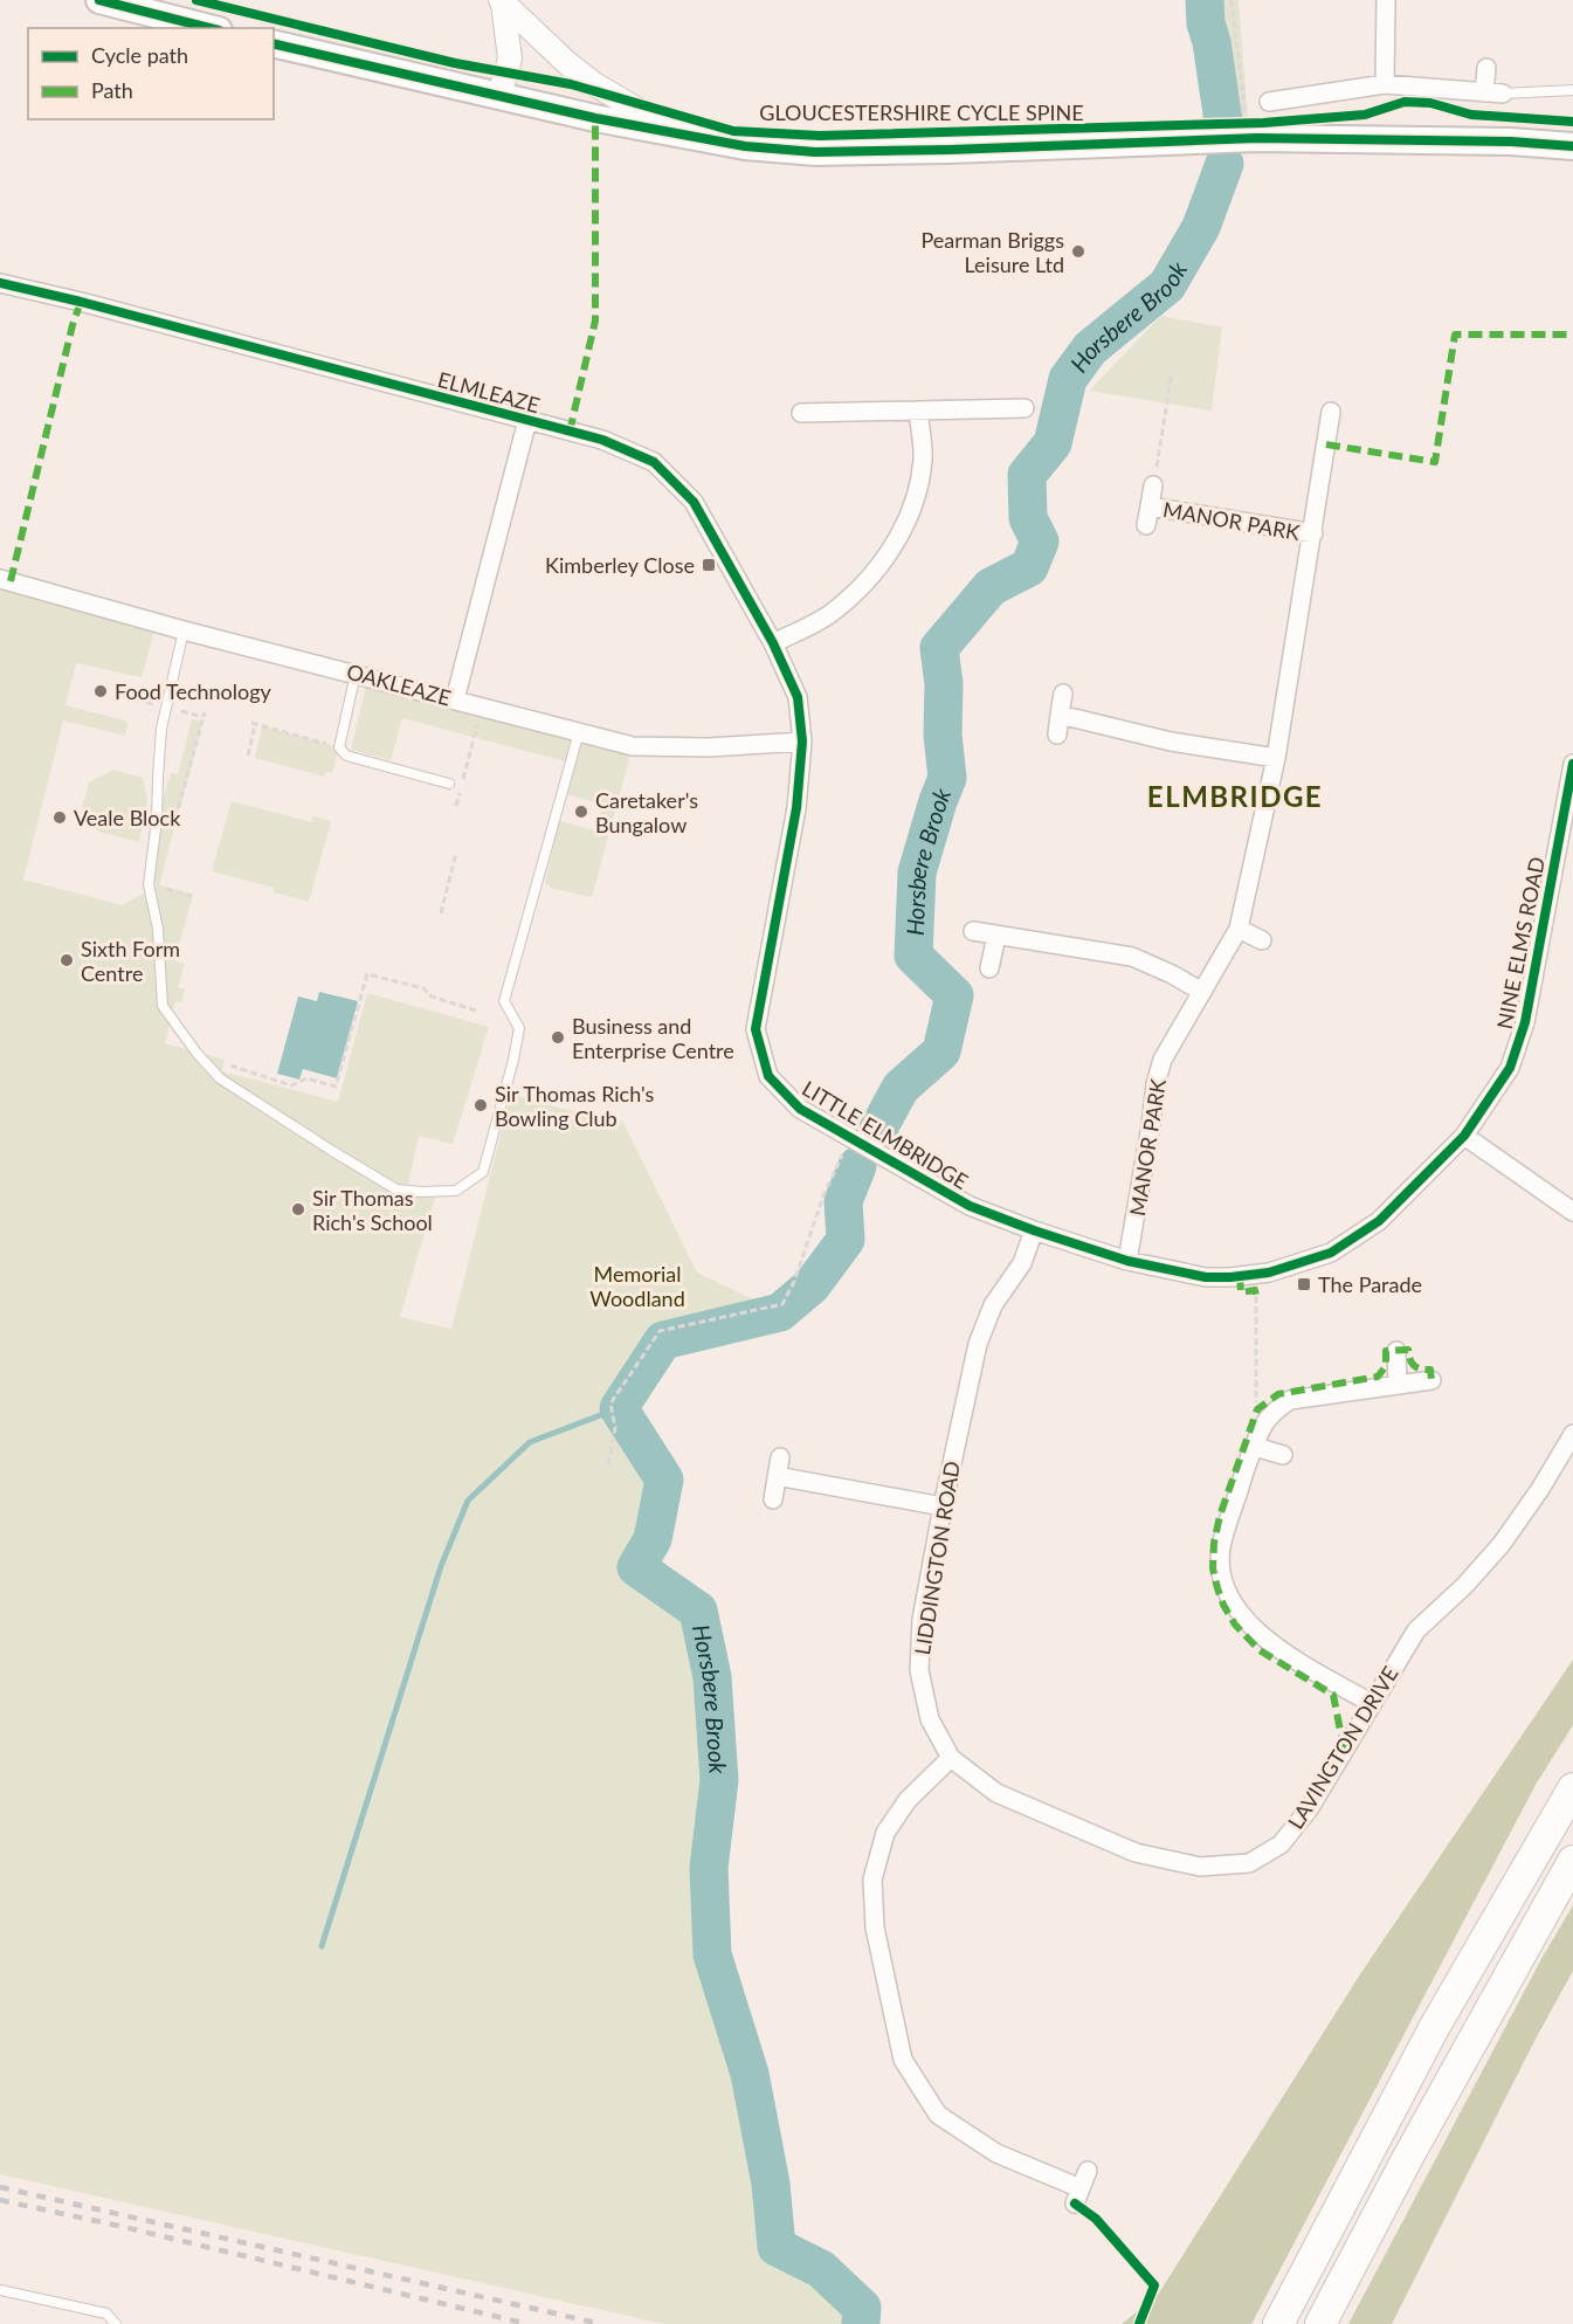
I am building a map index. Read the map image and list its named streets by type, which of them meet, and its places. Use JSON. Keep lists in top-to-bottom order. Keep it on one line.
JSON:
{"streets":{"street":["ELMLEAZE","MANOR PARK","OAKLEAZE","NINE ELMS ROAD","LITTLE ELMBRIDGE","LIDDINGTON ROAD","LAVINGTON DRIVE"],"cycle path":["GLOUCESTERSHIRE CYCLE SPINE"]},"crossings":[["ELMLEAZE","OAKLEAZE"],["ELMLEAZE","LITTLE ELMBRIDGE"],["MANOR PARK","NINE ELMS ROAD"],["OAKLEAZE","LITTLE ELMBRIDGE"],["NINE ELMS ROAD","LITTLE ELMBRIDGE"],["NINE ELMS ROAD","LIDDINGTON ROAD"],["LITTLE ELMBRIDGE","LIDDINGTON ROAD"],["LIDDINGTON ROAD","LAVINGTON DRIVE"]],"districts":["ELMBRIDGE"],"water":["Horsbere Brook"],"parks":["Memorial Woodland"],"places":{"other":["Pearman Briggs Leisure Ltd","Food Technology","Caretaker's Bungalow","Veale Block","Sixth Form Centre","Business and Enterprise Centre","Sir Thomas Rich's Bowling Club","Sir Thomas Rich's School"],"transit":["Kimberley Close","The Parade"]},"legend":["Cycle path","Path"]}
